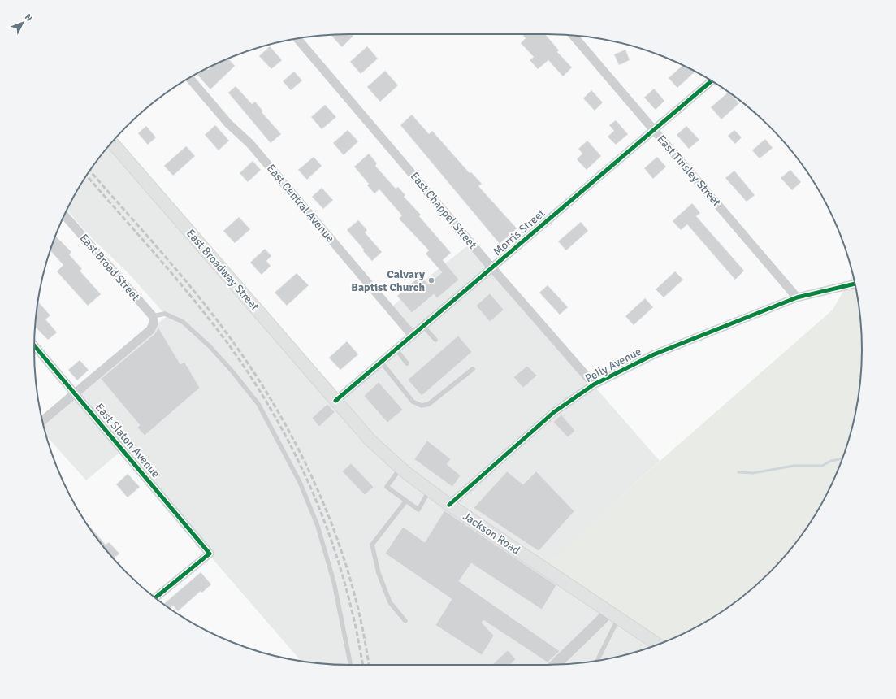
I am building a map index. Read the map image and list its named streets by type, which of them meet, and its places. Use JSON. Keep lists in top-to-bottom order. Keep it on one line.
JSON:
{"streets":{"main road":["East Broadway Street","Jackson Road"],"street":["East Tinsley Street","East Central Avenue","East Chappel Street","Morris Street","East Broad Street","Pelly Avenue","East Slaton Avenue"]},"crossings":[["East Tinsley Street","Morris Street"],["East Tinsley Street","Pelly Avenue"],["East Central Avenue","Morris Street"],["East Chappel Street","Morris Street"],["East Chappel Street","Pelly Avenue"],["Morris Street","East Broadway Street"],["Morris Street","Jackson Road"],["East Broadway Street","Jackson Road"],["Pelly Avenue","Jackson Road"]],"places":["Calvary Baptist Church"],"north":"top right"}
